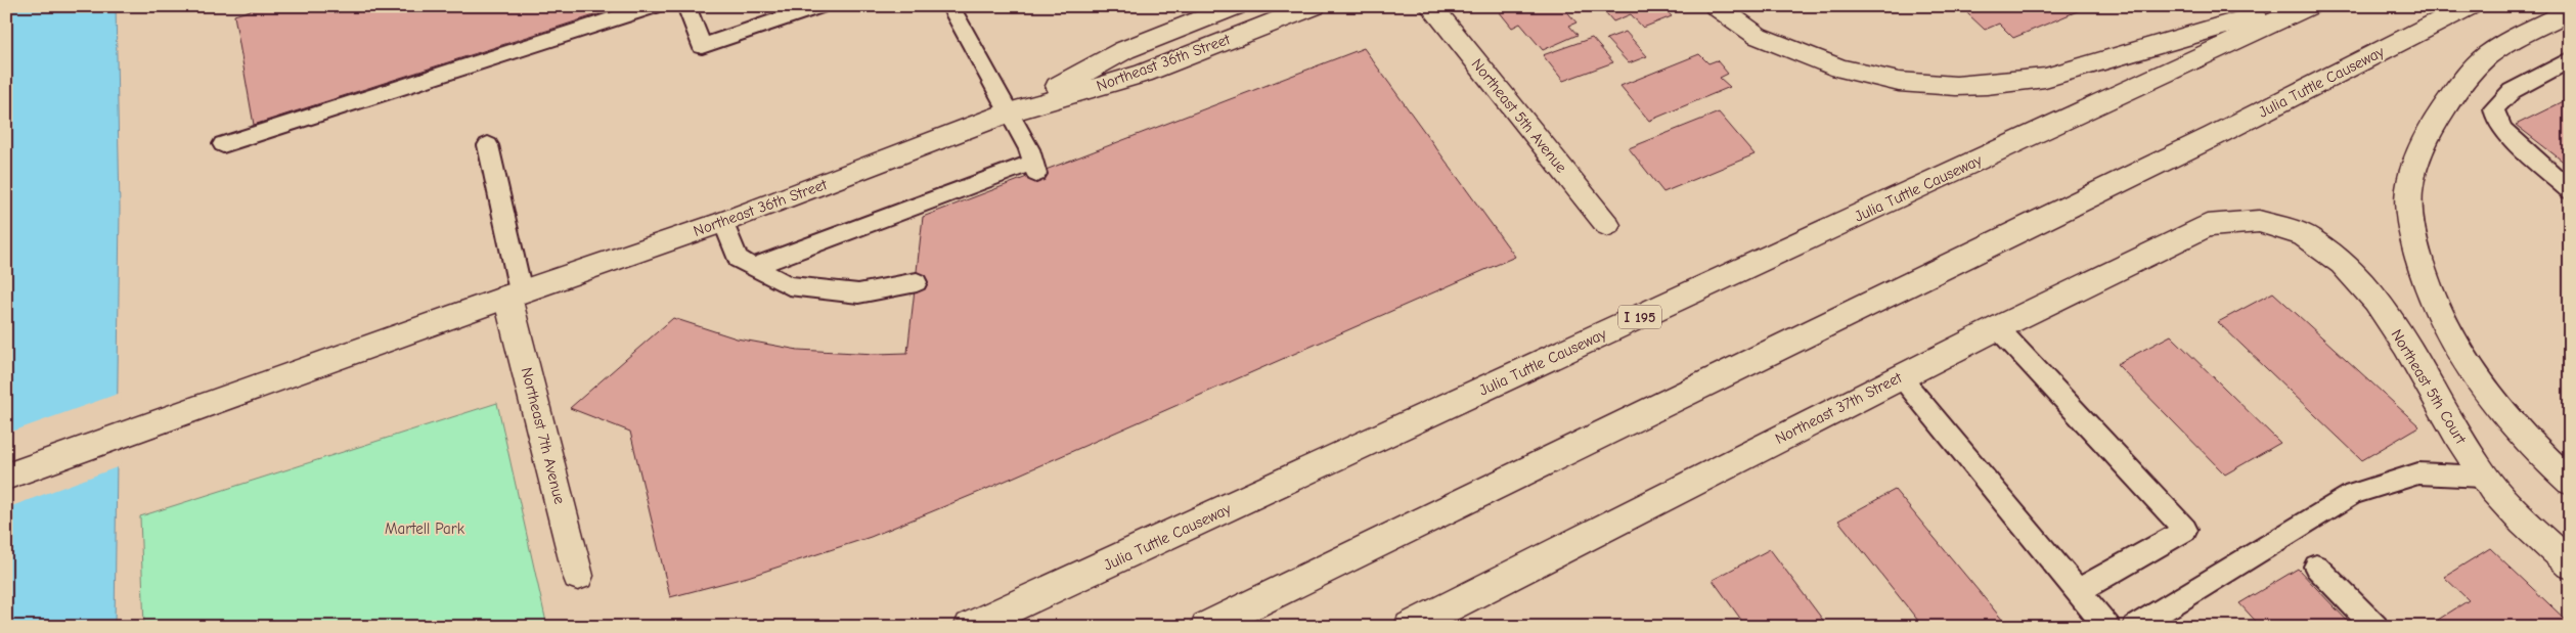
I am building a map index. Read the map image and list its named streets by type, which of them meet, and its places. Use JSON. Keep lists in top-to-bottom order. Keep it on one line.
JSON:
{"streets":{"main road":["Northeast 36th Street","Julia Tuttle Causeway","Northeast 5th Avenue","I 195","Northeast 5th Court","Northeast 37th Street","Northeast 7th Avenue"]},"crossings":[["Northeast 36th Street","Northeast 7th Avenue"],["Northeast 5th Court","Northeast 37th Street"]],"parks":["Martell Park"]}
